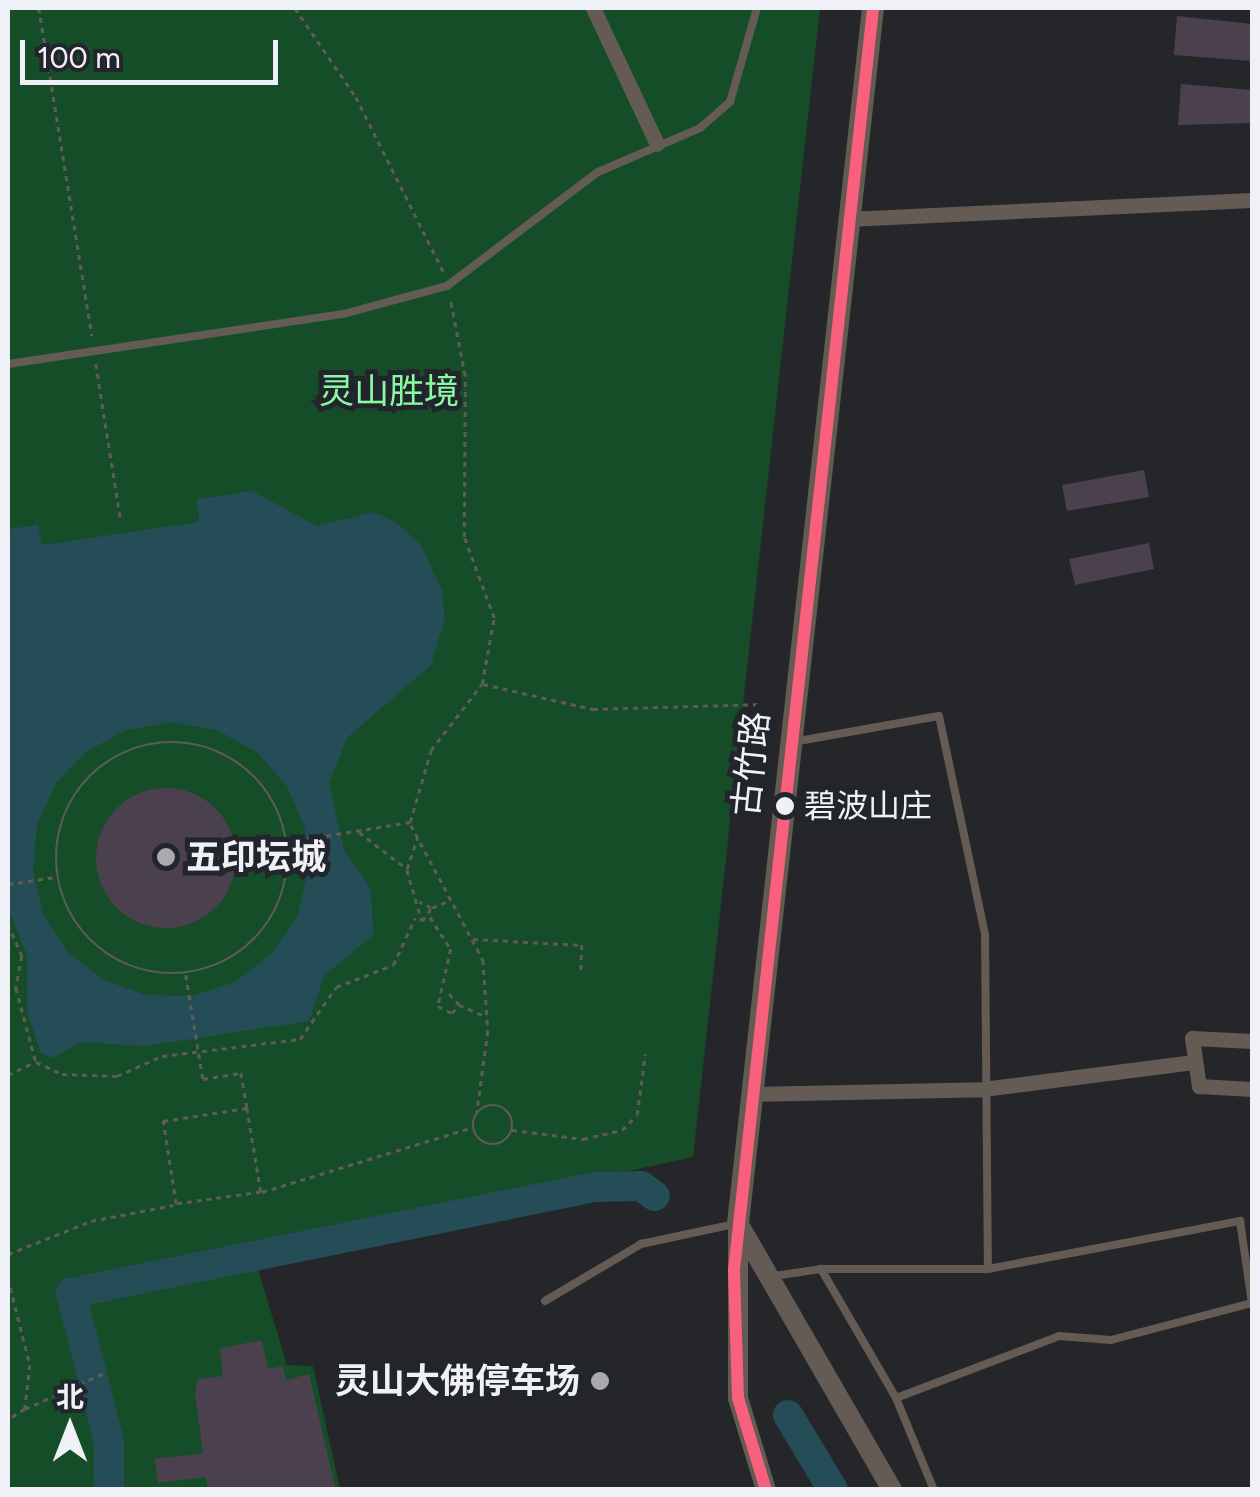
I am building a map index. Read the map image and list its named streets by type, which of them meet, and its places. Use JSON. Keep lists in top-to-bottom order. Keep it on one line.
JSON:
{"streets":{"main road":["古竹路"]},"parks":["灵山胜境"],"places":["碧波山庄","五印坛城","灵山大佛停车场"],"scale_bar":"100 m","north":"top"}
